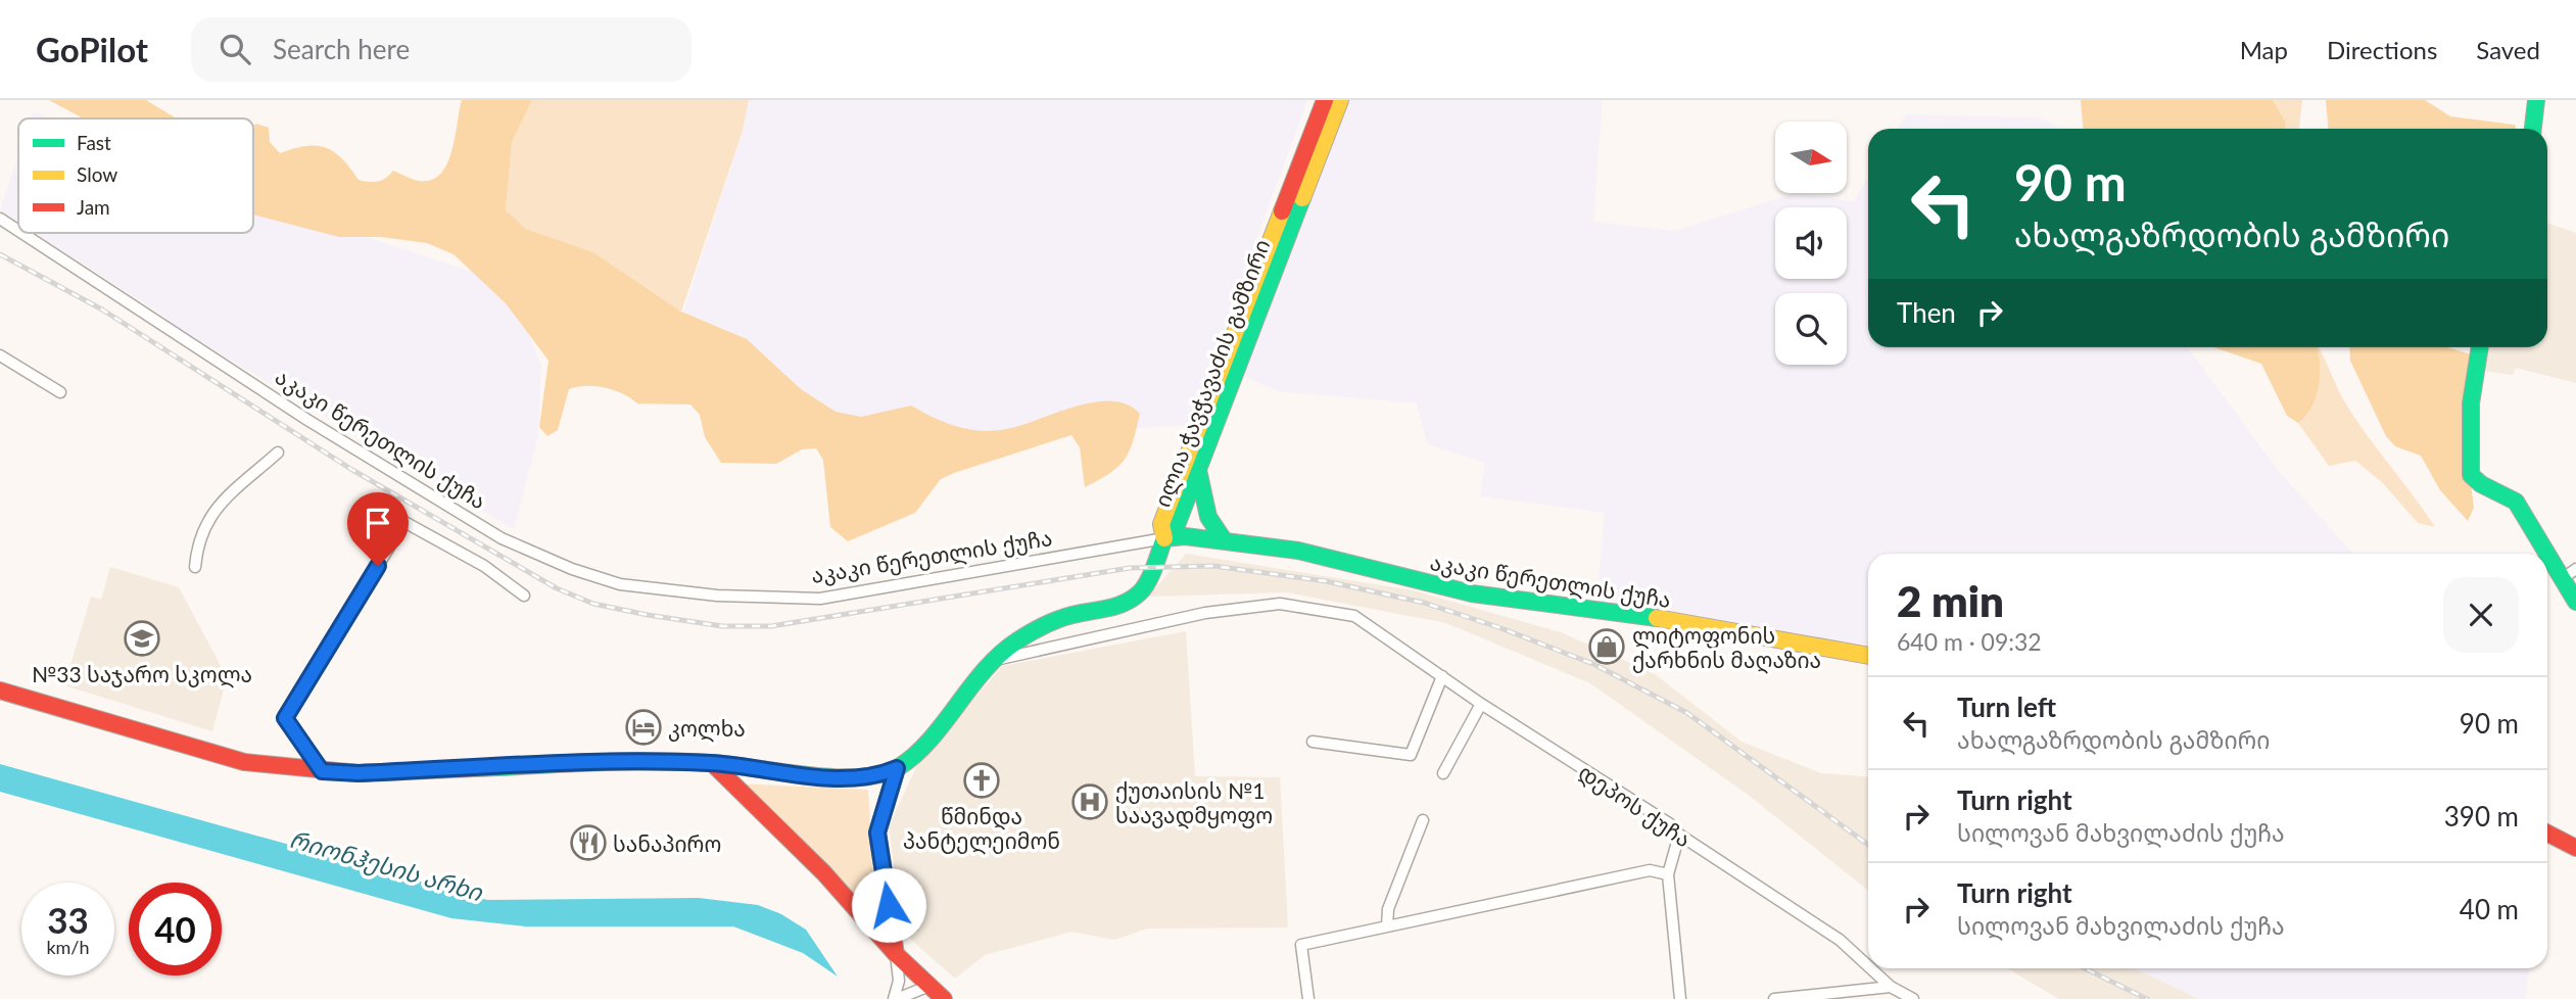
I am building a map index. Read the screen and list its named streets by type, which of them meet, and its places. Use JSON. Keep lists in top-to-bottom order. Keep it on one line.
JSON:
{"streets":{"main road":["ილია ჭავჭავაძის გამზირი","აკაკი წერეთლის ქუჩა"],"street":["დეპოს ქუჩა"]},"crossings":[["ილია ჭავჭავაძის გამზირი","აკაკი წერეთლის ქუჩა"]],"water":["რიონჰესის არხი"],"places":{"school or university":["№33 საჯარო სკოლა"],"shop":["ლიტოფონის ქარხნის მაღაზია"],"hotel":["კოლხა"],"church":["წმინდა პანტელეიმონ"],"hospital":["ქუთაისის №1 საავადმყოფო"],"restaurant":["სანაპირო"]},"legend":["Fast","Slow","Jam"],"north":"right","page":{"header":"GoPilot","search":"Search here","nav":["Map","Directions","Saved"],"turn":["90 m","ახალგაზრდობის გამზირი"],"then":"Then","heading":["2 min","640 m · 09:32"],"list":[{"name":"Turn left","note":"ახალგაზრდობის გამზირი","value":"90 m"},{"name":"Turn right","note":"სილოვან მახვილაძის ქუჩა","value":"390 m"},{"name":"Turn right","note":"სილოვან მახვილაძის ქუჩა","value":"40 m"}],"speed":"33 km/h","limit":"40"}}
